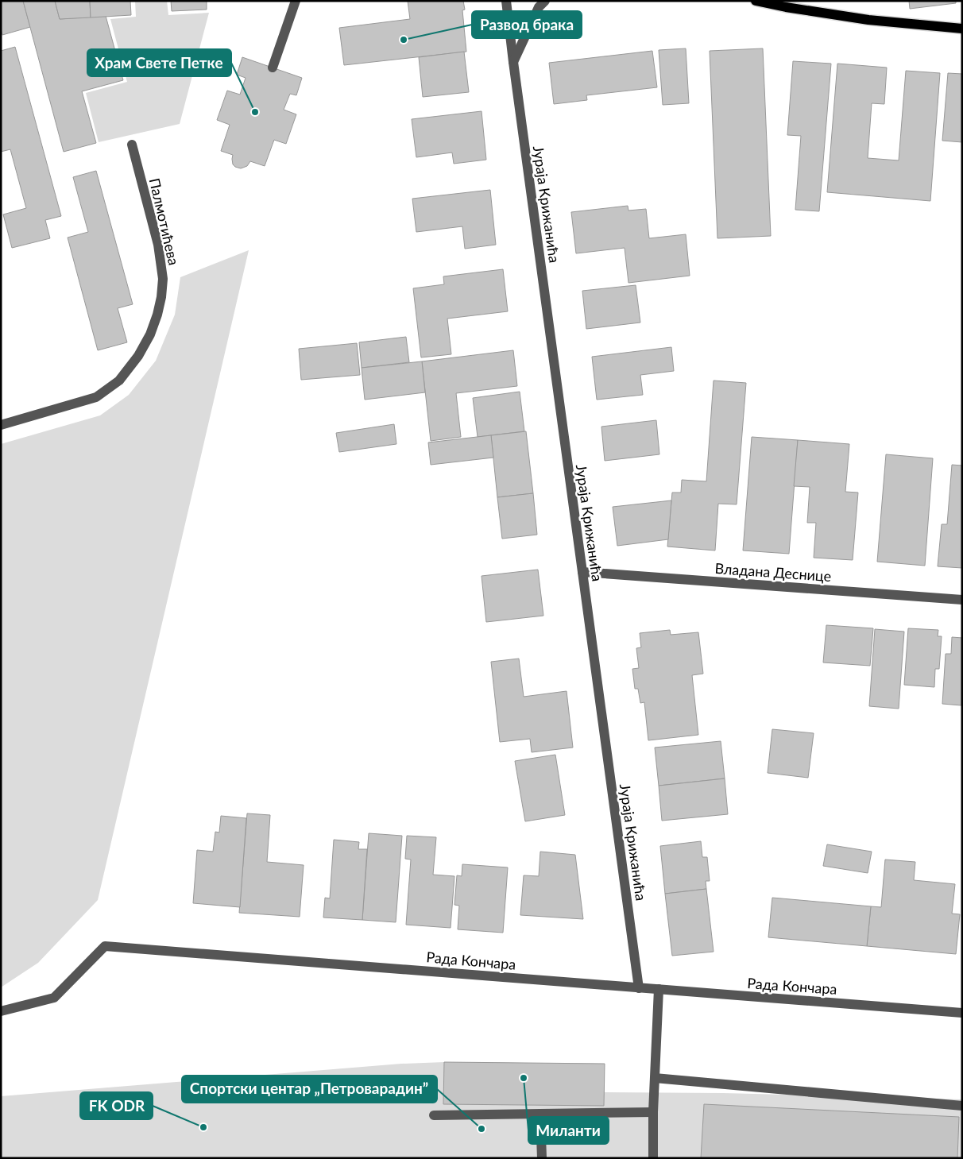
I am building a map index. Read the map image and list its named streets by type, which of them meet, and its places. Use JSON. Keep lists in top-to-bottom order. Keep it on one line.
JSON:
{"streets":{"street":["Јураја Крижанића","Палмотићева","Владана Деснице","Рада Кончара"]},"crossings":[["Јураја Крижанића","Владана Деснице"],["Јураја Крижанића","Рада Кончара"]],"places":["Развод брака","Храм Свете Петке","Миланти","FK ODR","Спортски центар „Петроварадин”"]}
